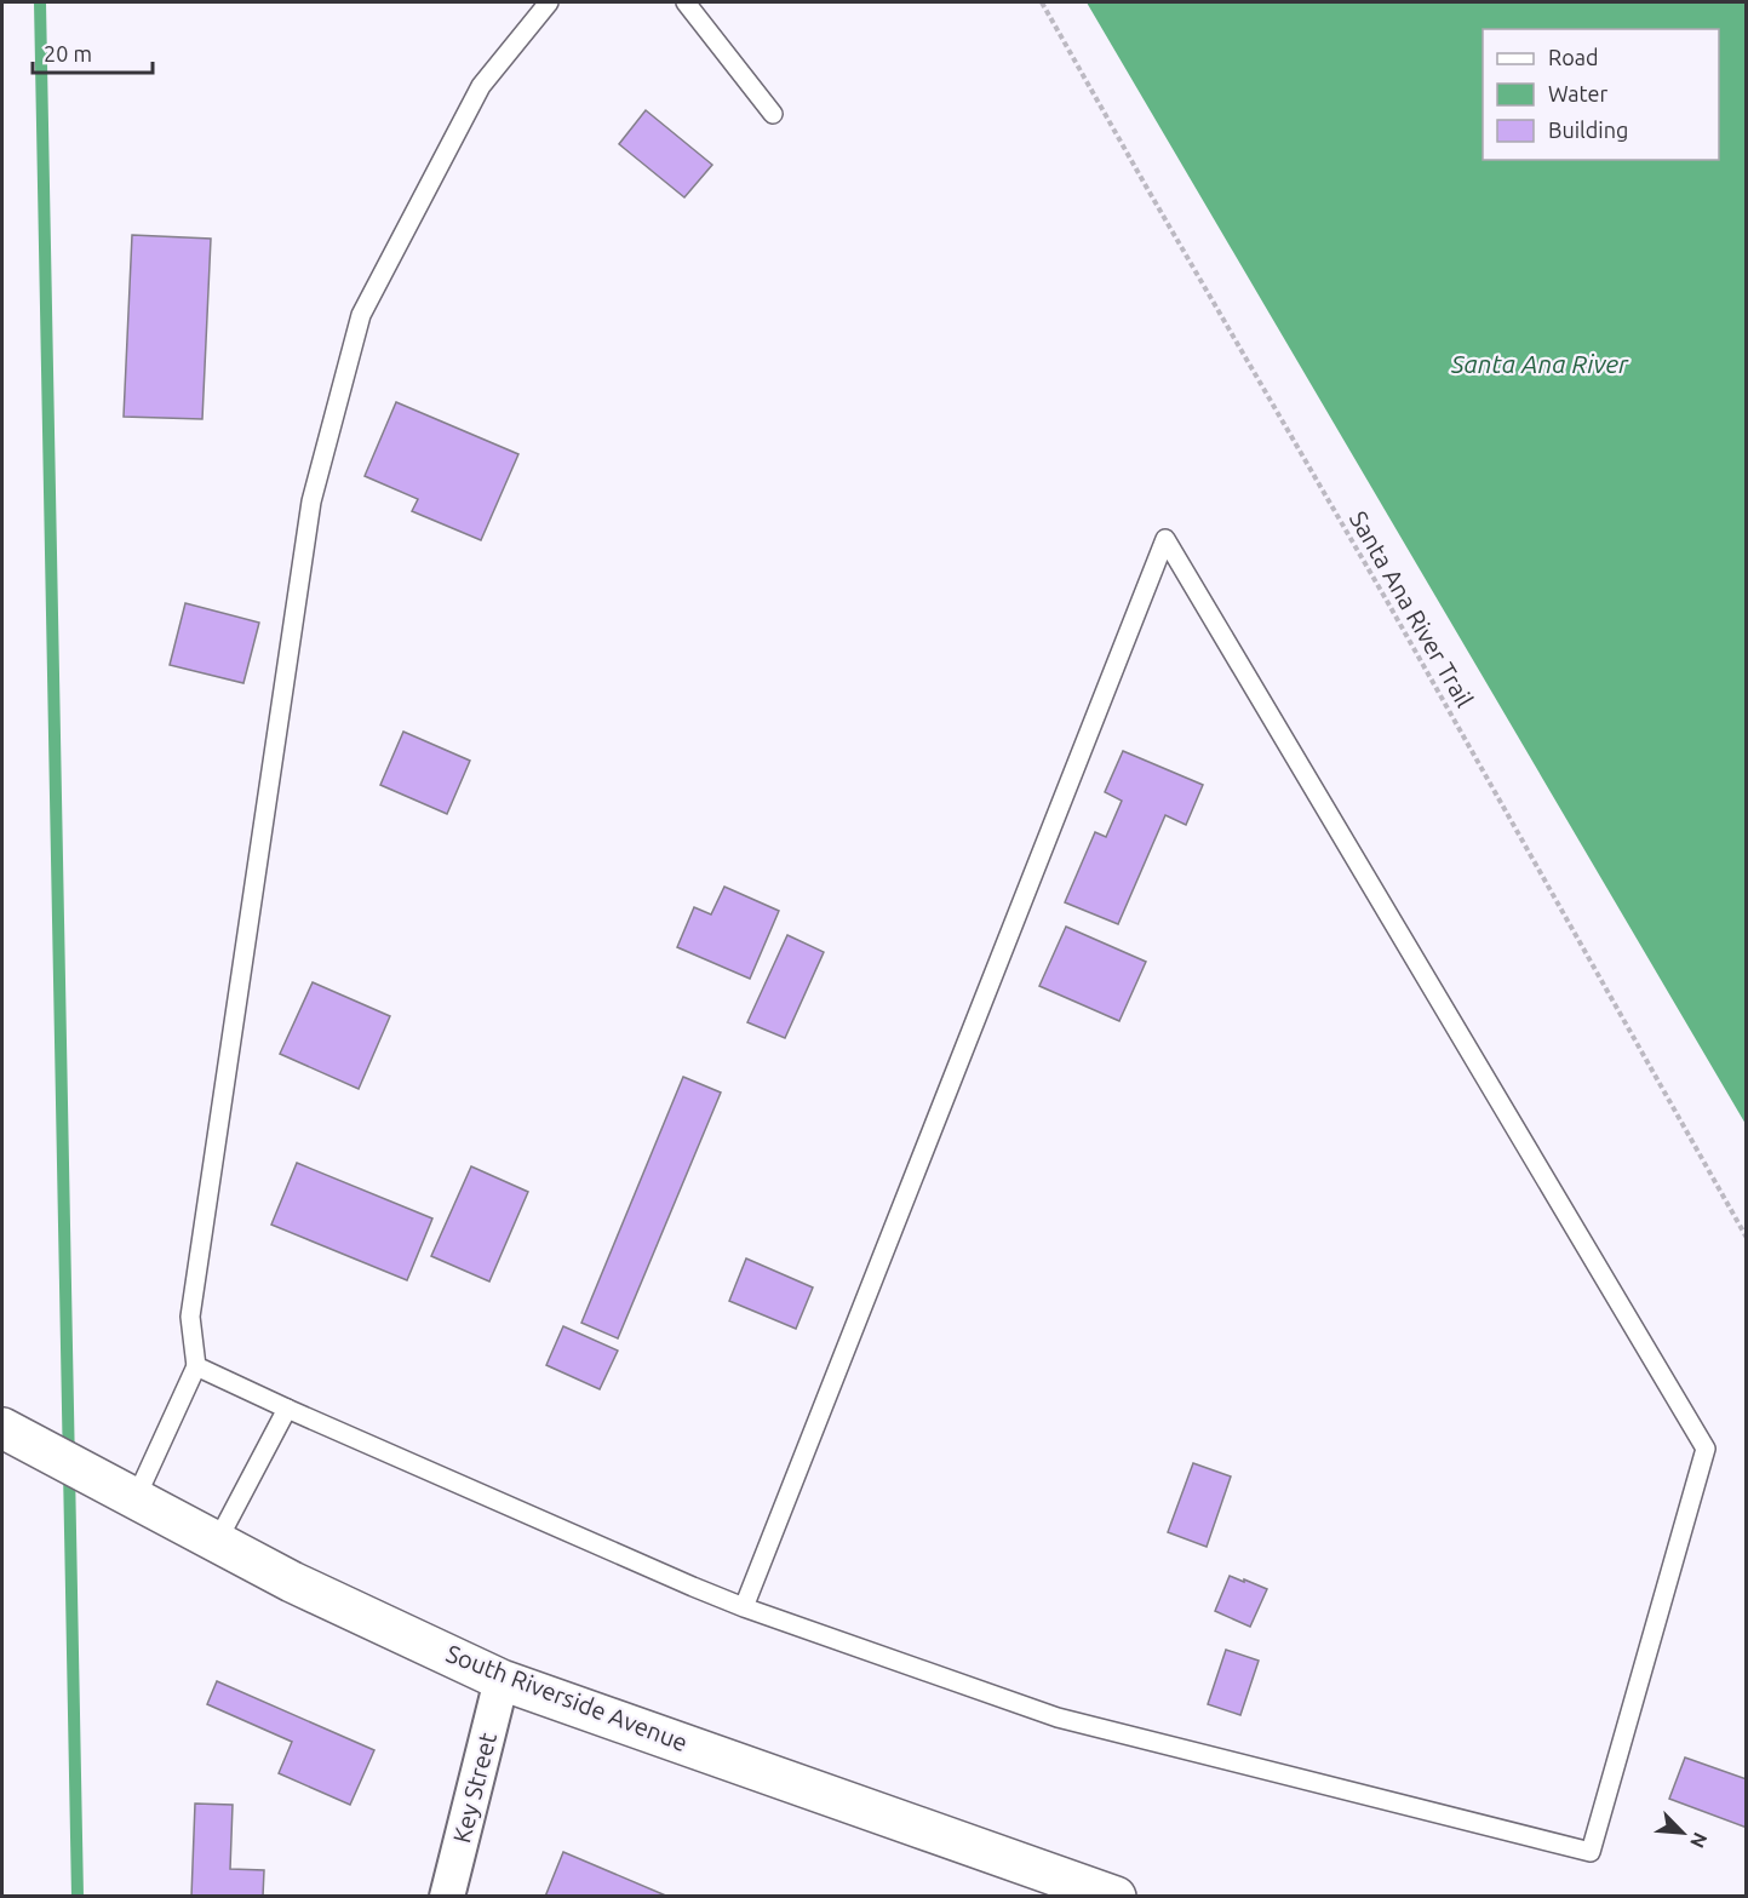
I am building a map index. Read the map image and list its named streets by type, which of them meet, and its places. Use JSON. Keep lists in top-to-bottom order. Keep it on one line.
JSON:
{"streets":{"main road":["South Riverside Avenue"],"street":["Key Street"],"path":["Santa Ana River Trail"]},"crossings":[["South Riverside Avenue","Key Street"]],"water":["Santa Ana River"],"legend":["Road","Water","Building"],"scale_bar":"20 m","north":"bottom right"}
